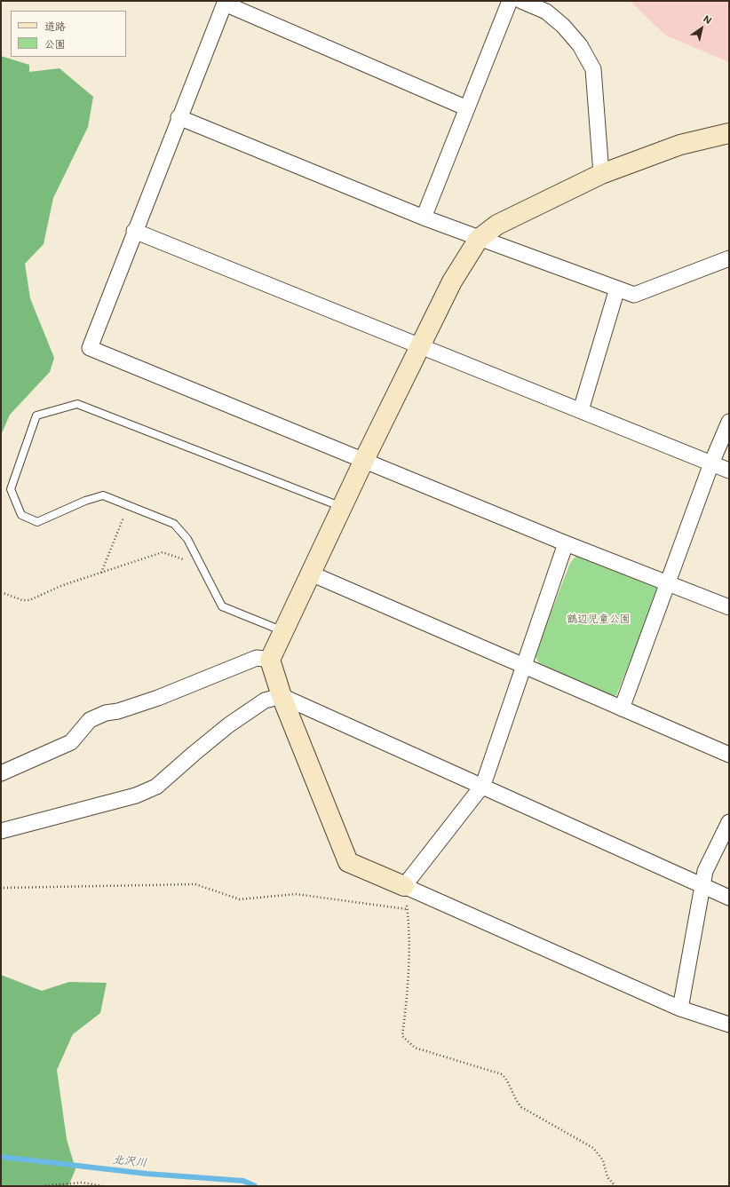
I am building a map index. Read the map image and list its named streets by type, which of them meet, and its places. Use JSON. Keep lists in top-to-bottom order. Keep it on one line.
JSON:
{"water":["北沢川"],"parks":["鶴辺児童公園"],"legend":["道路","公園"],"north":"top right"}
